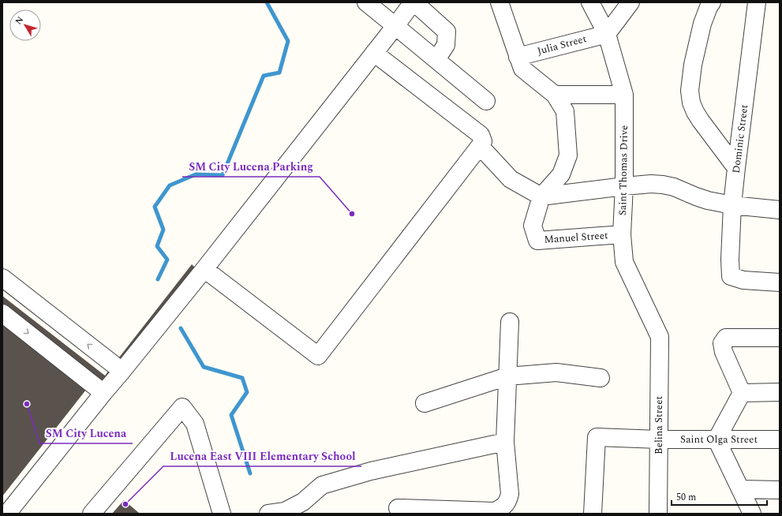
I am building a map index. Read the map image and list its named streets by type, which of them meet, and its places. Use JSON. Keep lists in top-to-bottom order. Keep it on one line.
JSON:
{"streets":{"street":["Julia Street","Dominic Street","Saint Thomas Drive","Manuel Street","Belina Street","Saint Olga Street"]},"crossings":[["Julia Street","Saint Thomas Drive"],["Saint Thomas Drive","Manuel Street"],["Saint Thomas Drive","Belina Street"],["Belina Street","Saint Olga Street"]],"places":["SM City Lucena Parking","SM City Lucena","Lucena East VIII Elementary School"],"scale_bar":"50 m","north":"top left"}
